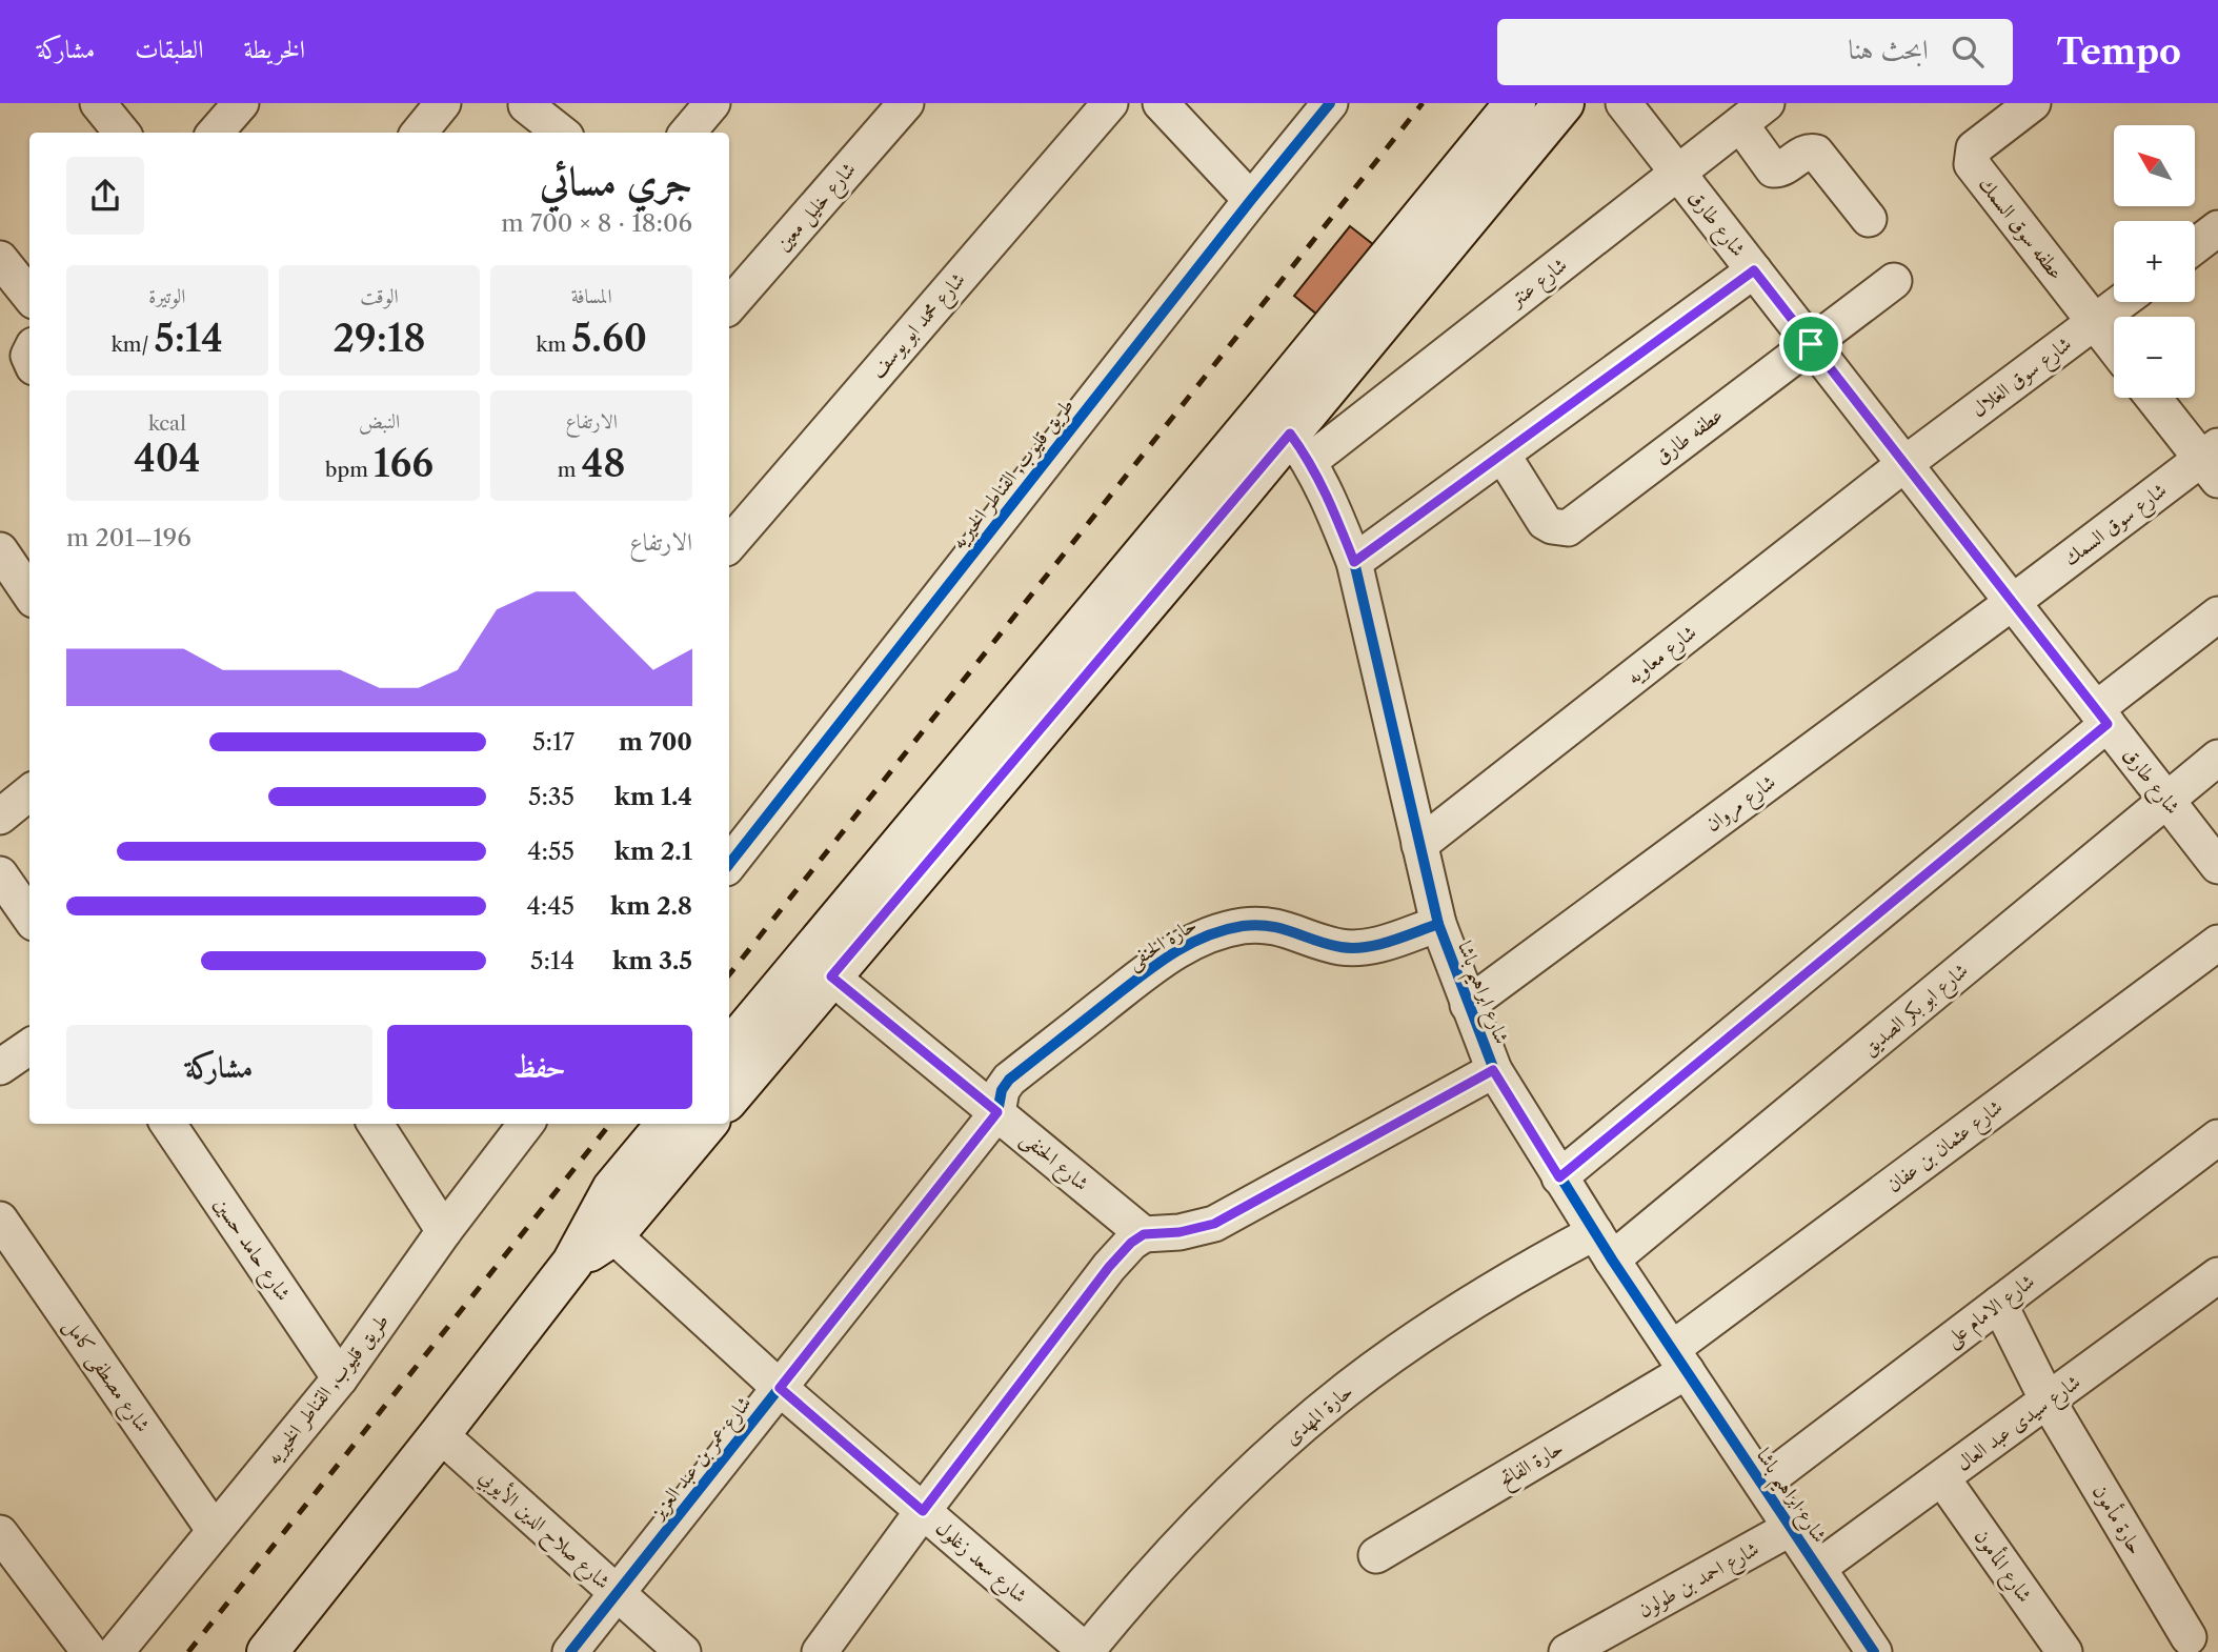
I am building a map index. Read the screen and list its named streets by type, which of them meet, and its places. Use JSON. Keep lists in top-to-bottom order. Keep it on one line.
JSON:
{"streets":{"street":["شارع خليل معين","شارع طارق","عطفه سوق السمك","شارع عنتر","شارع محمد ابو يوسف","شارع سوق الغلال","عطفه طارق","طريق قليوب, القناطر الخيريه","شارع سوق السمك","شارع معاويه","شارع مروان","حارة الحنفى","شارع ابراهيم باشا","شارع ابو بكر الصديق","شارع عثمان بن عفان","شارع الحنفى","شارع حامد حسين","شارع الامام على","شارع مصطفى كامل","حارة المهدى","شارع سيدى عبد العال","شارع عمر بن عبد العزيز","حارة الفاتح","حارة مأمون","شارع صلاح الدين الأيوبي","شارع سعد زغلول","شارع المأمون","شارع احمد بن طولون"]},"crossings":[["شارع طارق","شارع عنتر"],["شارع طارق","شارع سوق الغلال"],["شارع طارق","عطفه طارق"],["شارع طارق","شارع سوق السمك"],["شارع طارق","شارع معاويه"],["شارع طارق","شارع مروان"],["شارع طارق","شارع ابو بكر الصديق"],["عطفه سوق السمك","شارع سوق الغلال"],["شارع عنتر","شارع ابراهيم باشا"],["شارع سوق الغلال","شارع معاويه"],["طريق قليوب, القناطر الخيريه","شارع حامد حسين"],["طريق قليوب, القناطر الخيريه","شارع مصطفى كامل"],["شارع سوق السمك","شارع مروان"],["شارع معاويه","شارع ابراهيم باشا"],["شارع مروان","شارع ابراهيم باشا"],["حارة الحنفى","شارع ابراهيم باشا"],["حارة الحنفى","شارع الحنفى"],["حارة الحنفى","شارع عمر بن عبد العزيز"],["شارع ابراهيم باشا","شارع ابو بكر الصديق"],["شارع ابراهيم باشا","شارع عثمان بن عفان"],["شارع ابراهيم باشا","شارع الامام على"],["شارع ابراهيم باشا","حارة المهدى"],["شارع ابراهيم باشا","شارع سيدى عبد العال"],["شارع ابراهيم باشا","حارة الفاتح"],["شارع ابراهيم باشا","شارع احمد بن طولون"],["شارع ابو بكر الصديق","حارة المهدى"],["شارع عثمان بن عفان","حارة الفاتح"],["شارع الحنفى","شارع عمر بن عبد العزيز"],["شارع الامام على","حارة مأمون"],["حارة المهدى","شارع سعد زغلول"],["شارع سيدى عبد العال","حارة مأمون"],["شارع سيدى عبد العال","شارع المأمون"],["شارع عمر بن عبد العزيز","شارع صلاح الدين الأيوبي"],["شارع عمر بن عبد العزيز","شارع سعد زغلول"]],"north":"top left","page":{"header":"Tempo","search":"ابحث هنا","nav":["الخريطة","الطبقات","مشاركة"],"map_buttons":["+","−"],"heading":["جري مسائي","18:06 · 8 × 700 m"],"stats":[["المسافة","5.60 km"],["الوقت","29:18"],["الوتيرة","5:14 /km"],["الارتفاع","48 m"],["النبض","166 bpm"],["kcal","404"]],"chart":["الارتفاع","196–201 m"],"list":[{"name":"700 m","note":"5:17"},{"name":"1.4 km","note":"5:35"},{"name":"2.1 km","note":"4:55"},{"name":"2.8 km","note":"4:45"},{"name":"3.5 km","note":"5:14"}],"buttons":["حفظ","مشاركة"]}}
